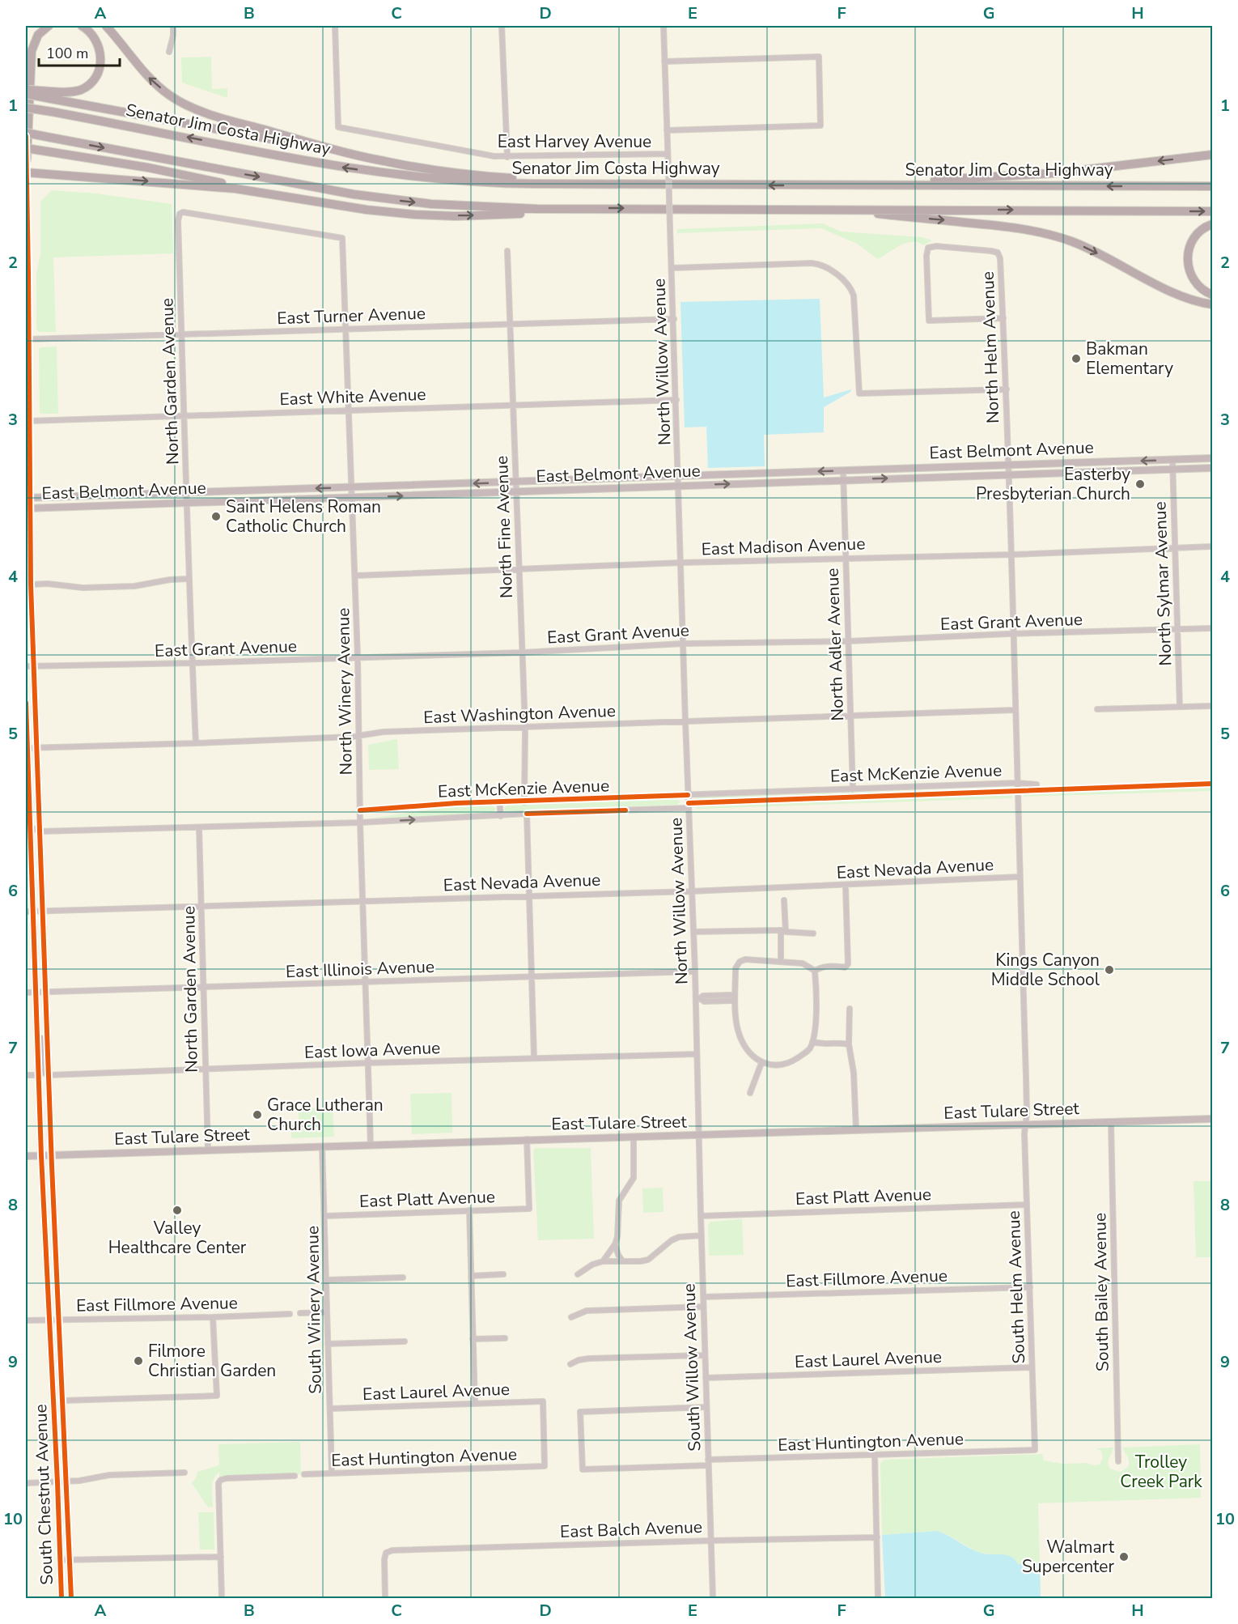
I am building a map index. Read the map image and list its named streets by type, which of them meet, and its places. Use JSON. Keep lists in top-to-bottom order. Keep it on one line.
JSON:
{"streets":{"highway":["Senator Jim Costa Highway"],"main road":["East Belmont Avenue","East Tulare Street","South Chestnut Avenue"],"street":["East Harvey Avenue","East Turner Avenue","North Helm Avenue","North Willow Avenue","North Garden Avenue","East White Avenue","North Fine Avenue","East Madison Avenue","North Sylmar Avenue","East Grant Avenue","North Adler Avenue","North Winery Avenue","East Washington Avenue","East McKenzie Avenue","East Nevada Avenue","East Illinois Avenue","East Iowa Avenue","East Platt Avenue","East Fillmore Avenue","South Helm Avenue","South Bailey Avenue","South Winery Avenue","East Laurel Avenue","South Willow Avenue","East Huntington Avenue","East Balch Avenue"]},"crossings":[["East Harvey Avenue","North Willow Avenue"],["East Turner Avenue","North Willow Avenue"],["East Turner Avenue","North Garden Avenue"],["East Turner Avenue","North Fine Avenue"],["East Turner Avenue","North Winery Avenue"],["North Helm Avenue","East Belmont Avenue"],["North Helm Avenue","East Madison Avenue"],["North Helm Avenue","East Grant Avenue"],["North Helm Avenue","East Washington Avenue"],["North Helm Avenue","East McKenzie Avenue"],["North Helm Avenue","East Nevada Avenue"],["North Helm Avenue","East Tulare Street"],["North Helm Avenue","South Helm Avenue"],["North Willow Avenue","East White Avenue"],["North Willow Avenue","East Belmont Avenue"],["North Willow Avenue","East Madison Avenue"],["North Willow Avenue","East Grant Avenue"],["North Willow Avenue","East Washington Avenue"],["North Willow Avenue","East McKenzie Avenue"],["North Willow Avenue","East Nevada Avenue"],["North Willow Avenue","East Illinois Avenue"],["North Willow Avenue","East Iowa Avenue"],["North Willow Avenue","East Tulare Street"],["North Willow Avenue","South Willow Avenue"],["North Garden Avenue","East White Avenue"],["North Garden Avenue","East Belmont Avenue"],["North Garden Avenue","East Grant Avenue"],["North Garden Avenue","North Winery Avenue"],["North Garden Avenue","East Washington Avenue"],["North Garden Avenue","East McKenzie Avenue"],["North Garden Avenue","East Nevada Avenue"],["North Garden Avenue","East Illinois Avenue"],["North Garden Avenue","East Iowa Avenue"],["North Garden Avenue","East Tulare Street"],["East White Avenue","North Fine Avenue"],["East White Avenue","North Winery Avenue"],["East Belmont Avenue","North Fine Avenue"],["East Belmont Avenue","North Sylmar Avenue"],["East Belmont Avenue","North Adler Avenue"],["East Belmont Avenue","North Winery Avenue"],["North Fine Avenue","East Madison Avenue"],["North Fine Avenue","East Grant Avenue"],["North Fine Avenue","East Washington Avenue"],["North Fine Avenue","East McKenzie Avenue"],["East Madison Avenue","North Sylmar Avenue"],["East Madison Avenue","North Adler Avenue"],["East Madison Avenue","North Winery Avenue"],["North Sylmar Avenue","East Grant Avenue"],["East Grant Avenue","North Adler Avenue"],["East Grant Avenue","North Winery Avenue"],["North Adler Avenue","East Washington Avenue"],["North Adler Avenue","East McKenzie Avenue"],["North Winery Avenue","East Washington Avenue"],["North Winery Avenue","East McKenzie Avenue"],["North Winery Avenue","East Nevada Avenue"],["North Winery Avenue","East Illinois Avenue"],["North Winery Avenue","East Iowa Avenue"],["North Winery Avenue","East Tulare Street"],["East Iowa Avenue","South Chestnut Avenue"],["East Tulare Street","East Platt Avenue"],["East Tulare Street","South Helm Avenue"],["East Tulare Street","South Bailey Avenue"],["East Tulare Street","South Winery Avenue"],["East Tulare Street","South Willow Avenue"],["East Tulare Street","South Chestnut Avenue"],["East Platt Avenue","South Helm Avenue"],["East Platt Avenue","South Winery Avenue"],["East Platt Avenue","South Willow Avenue"],["East Fillmore Avenue","South Helm Avenue"],["East Fillmore Avenue","South Willow Avenue"],["East Fillmore Avenue","South Chestnut Avenue"],["South Helm Avenue","East Laurel Avenue"],["South Helm Avenue","East Huntington Avenue"],["South Winery Avenue","East Laurel Avenue"],["South Winery Avenue","East Huntington Avenue"],["East Laurel Avenue","South Willow Avenue"],["East Laurel Avenue","East Huntington Avenue"],["South Willow Avenue","East Huntington Avenue"],["South Willow Avenue","East Balch Avenue"]],"parks":["Trolley Creek Park"],"places":["Bakman Elementary","Easterby Presbyterian Church","Saint Helens Roman Catholic Church","Kings Canyon Middle School","Grace Lutheran Church","Valley Healthcare Center","Filmore Christian Garden","Walmart Supercenter"],"scale_bar":"100 m","grid":{"columns":["A","B","C","D","E","F","G","H"],"rows":["1","2","3","4","5","6","7","8","9","10"]}}
